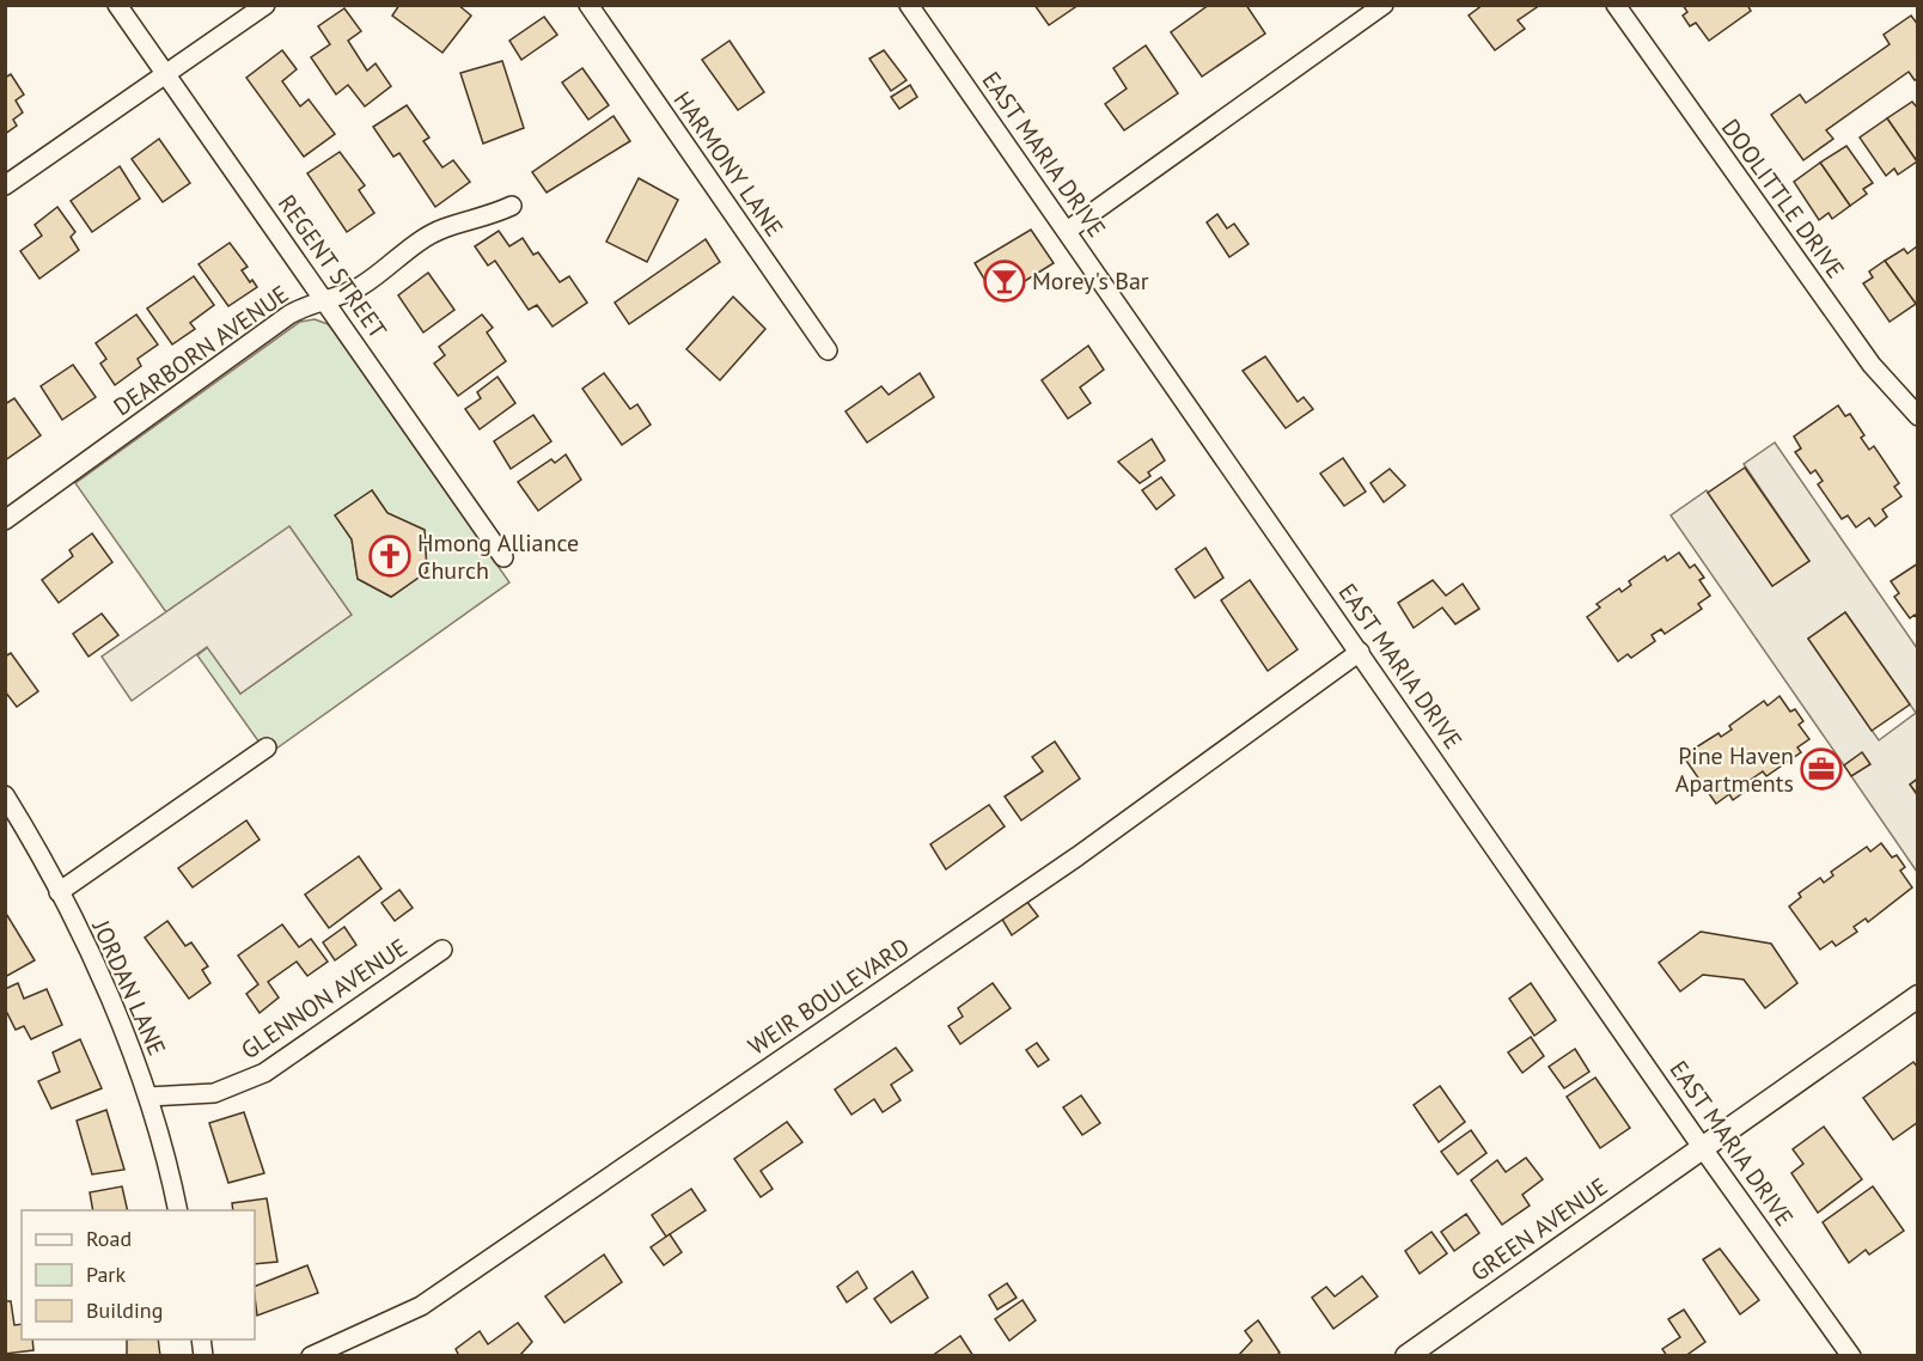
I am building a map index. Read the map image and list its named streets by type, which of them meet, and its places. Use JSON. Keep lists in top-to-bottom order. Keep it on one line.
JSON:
{"streets":{"street":["EAST MARIA DRIVE","HARMONY LANE","DOOLITTLE DRIVE","REGENT STREET","DEARBORN AVENUE","JORDAN LANE","WEIR BOULEVARD","GLENNON AVENUE","GREEN AVENUE"]},"crossings":[["EAST MARIA DRIVE","WEIR BOULEVARD"],["EAST MARIA DRIVE","GREEN AVENUE"],["REGENT STREET","DEARBORN AVENUE"],["JORDAN LANE","GLENNON AVENUE"]],"places":{"bar":["Morey's Bar"],"church":["Hmong Alliance Church"],"office":["Pine Haven Apartments"]},"legend":["Road","Park","Building"]}
